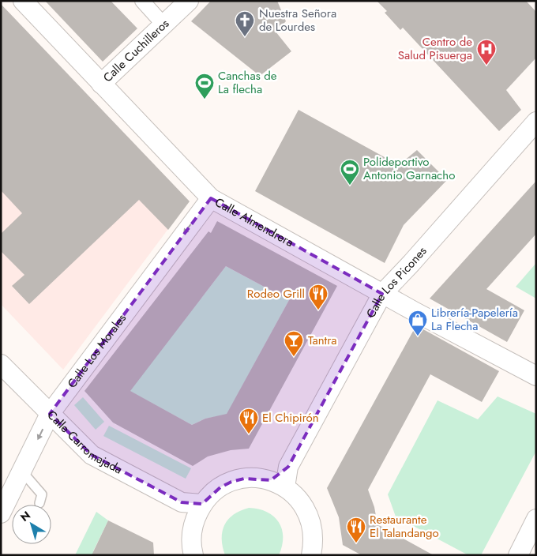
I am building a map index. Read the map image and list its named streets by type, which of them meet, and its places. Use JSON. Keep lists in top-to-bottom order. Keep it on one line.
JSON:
{"streets":{"street":["Calle Cuchilleros","Calle Almendrera","Calle Los Picones","Calle Los Morales","Calle Carromajada"]},"crossings":[["Calle Cuchilleros","Calle Almendrera"],["Calle Almendrera","Calle Los Picones"],["Calle Almendrera","Calle Los Morales"],["Calle Los Morales","Calle Carromajada"]],"one_way":["Calle Los Morales"],"places":{"church":["Nuestra Señora de Lourdes"],"hospital":["Centro de Salud Pisuerga"],"sports":["Canchas de La flecha","Polideportivo Antonio Garnacho"],"restaurant":["Rodeo Grill","El Chipirón","Restaurante El Talandango"],"shop":["Librería-Papelería La Flecha"],"bar":["Tantra"]},"north":"top left"}
